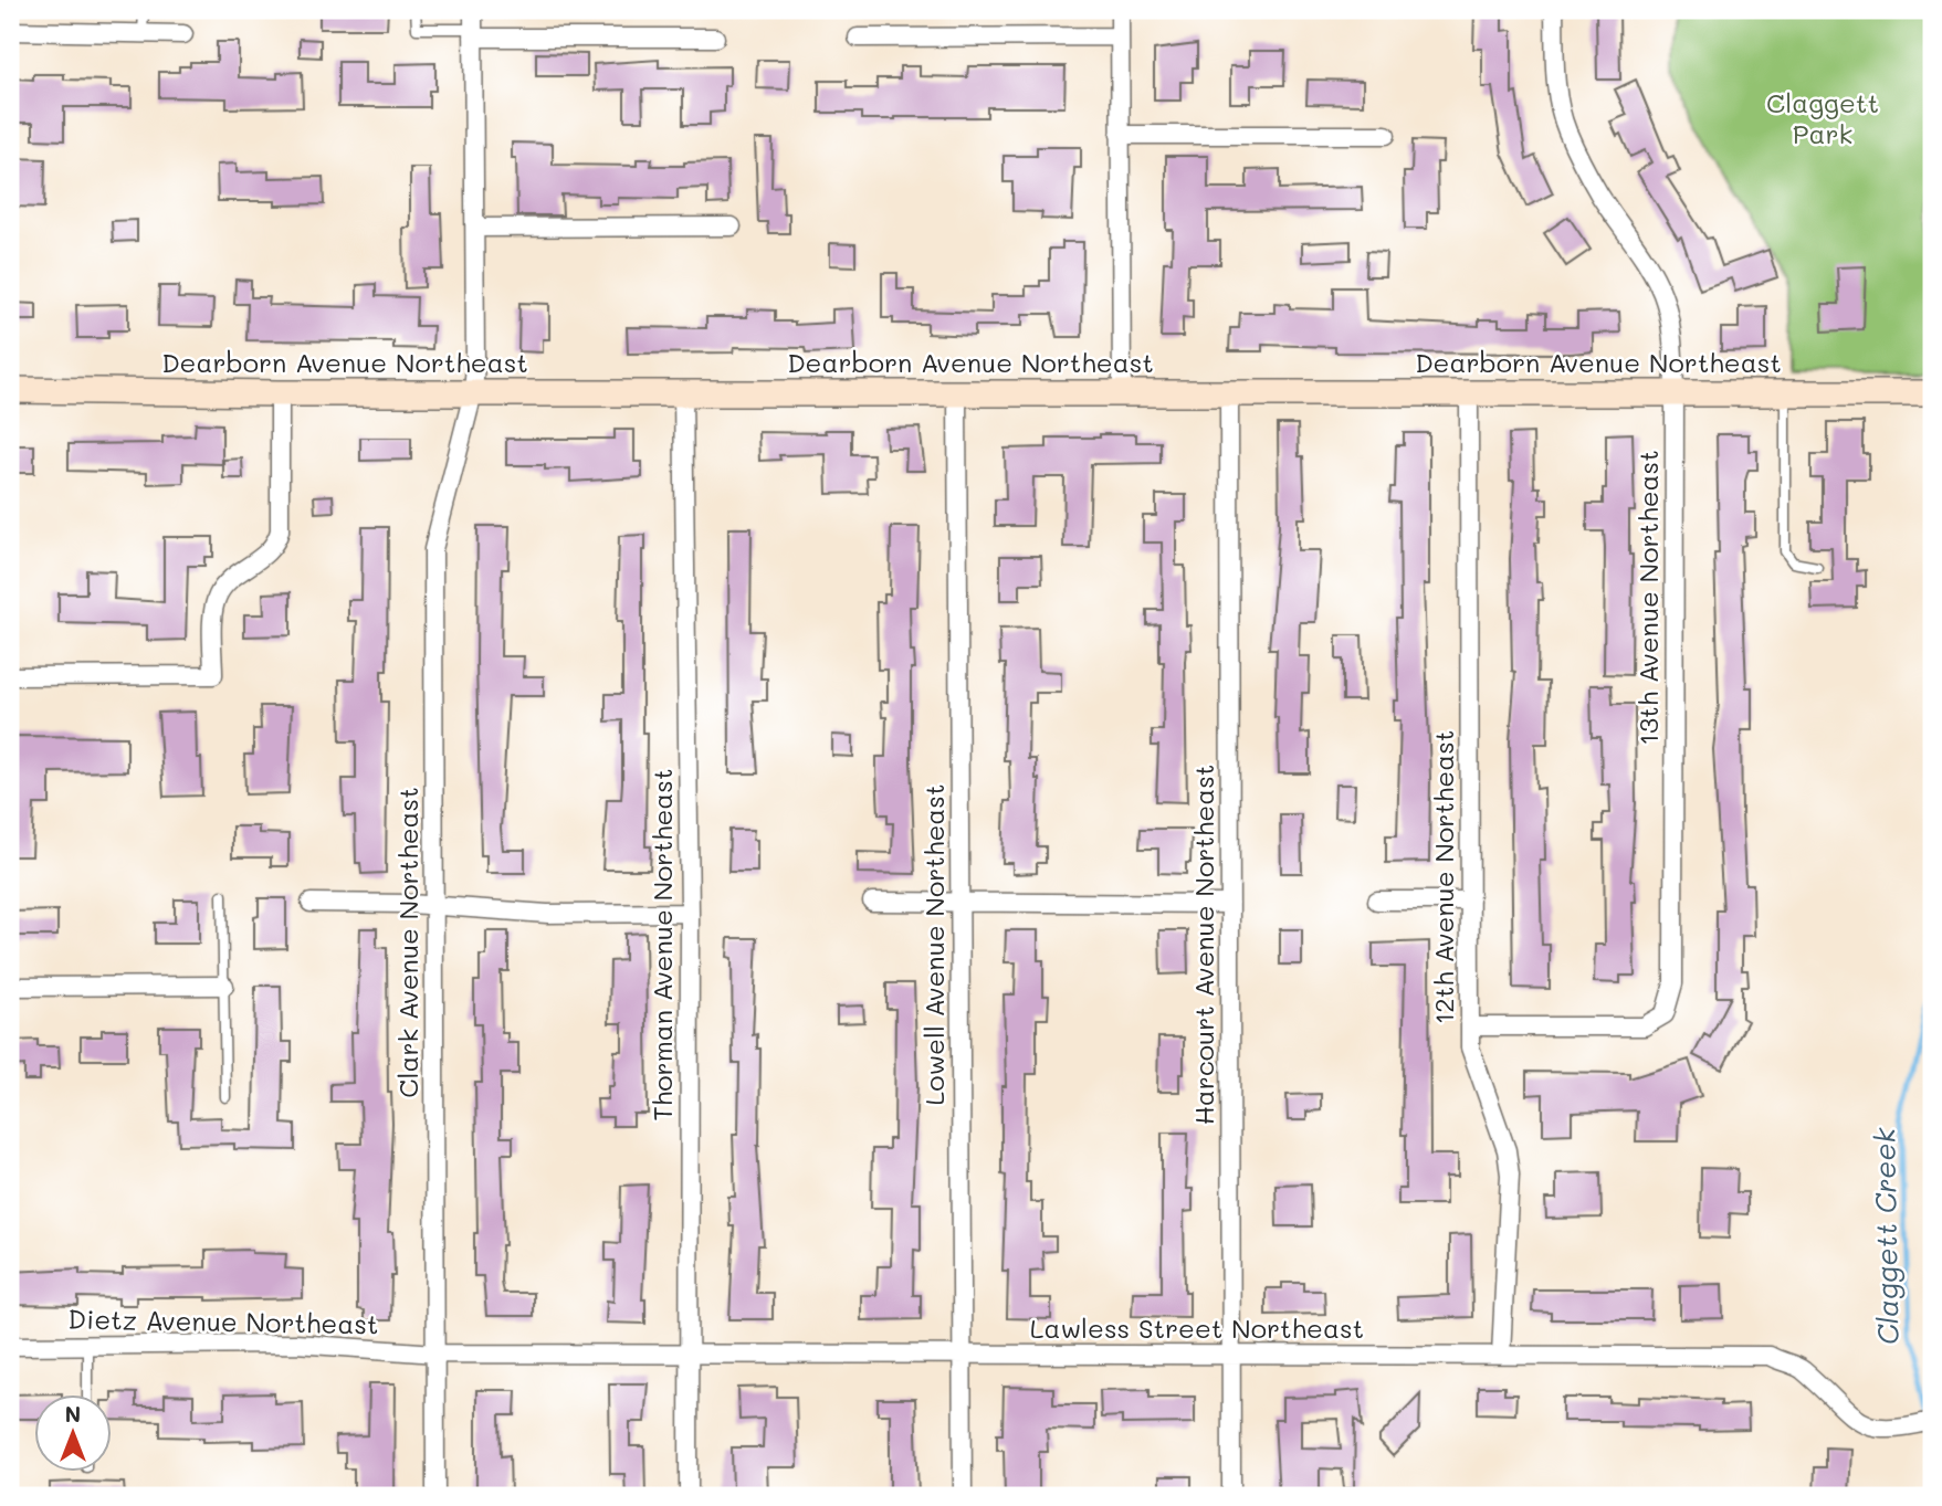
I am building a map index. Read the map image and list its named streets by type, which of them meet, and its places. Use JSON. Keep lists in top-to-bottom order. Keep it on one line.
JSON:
{"streets":{"street":["Dearborn Avenue Northeast","13th Avenue Northeast","12th Avenue Northeast","Clark Avenue Northeast","Thorman Avenue Northeast","Lowell Avenue Northeast","Harcourt Avenue Northeast","Dietz Avenue Northeast","Lawless Street Northeast"]},"crossings":[["Dearborn Avenue Northeast","13th Avenue Northeast"],["Dearborn Avenue Northeast","12th Avenue Northeast"],["Dearborn Avenue Northeast","Clark Avenue Northeast"],["Dearborn Avenue Northeast","Thorman Avenue Northeast"],["Dearborn Avenue Northeast","Lowell Avenue Northeast"],["Dearborn Avenue Northeast","Harcourt Avenue Northeast"],["13th Avenue Northeast","12th Avenue Northeast"],["12th Avenue Northeast","Lawless Street Northeast"],["Clark Avenue Northeast","Dietz Avenue Northeast"],["Clark Avenue Northeast","Lawless Street Northeast"],["Thorman Avenue Northeast","Lawless Street Northeast"],["Lowell Avenue Northeast","Lawless Street Northeast"],["Harcourt Avenue Northeast","Lawless Street Northeast"],["Dietz Avenue Northeast","Lawless Street Northeast"]],"water":["Claggett Creek"],"parks":["Claggett Park"],"north":"top"}
